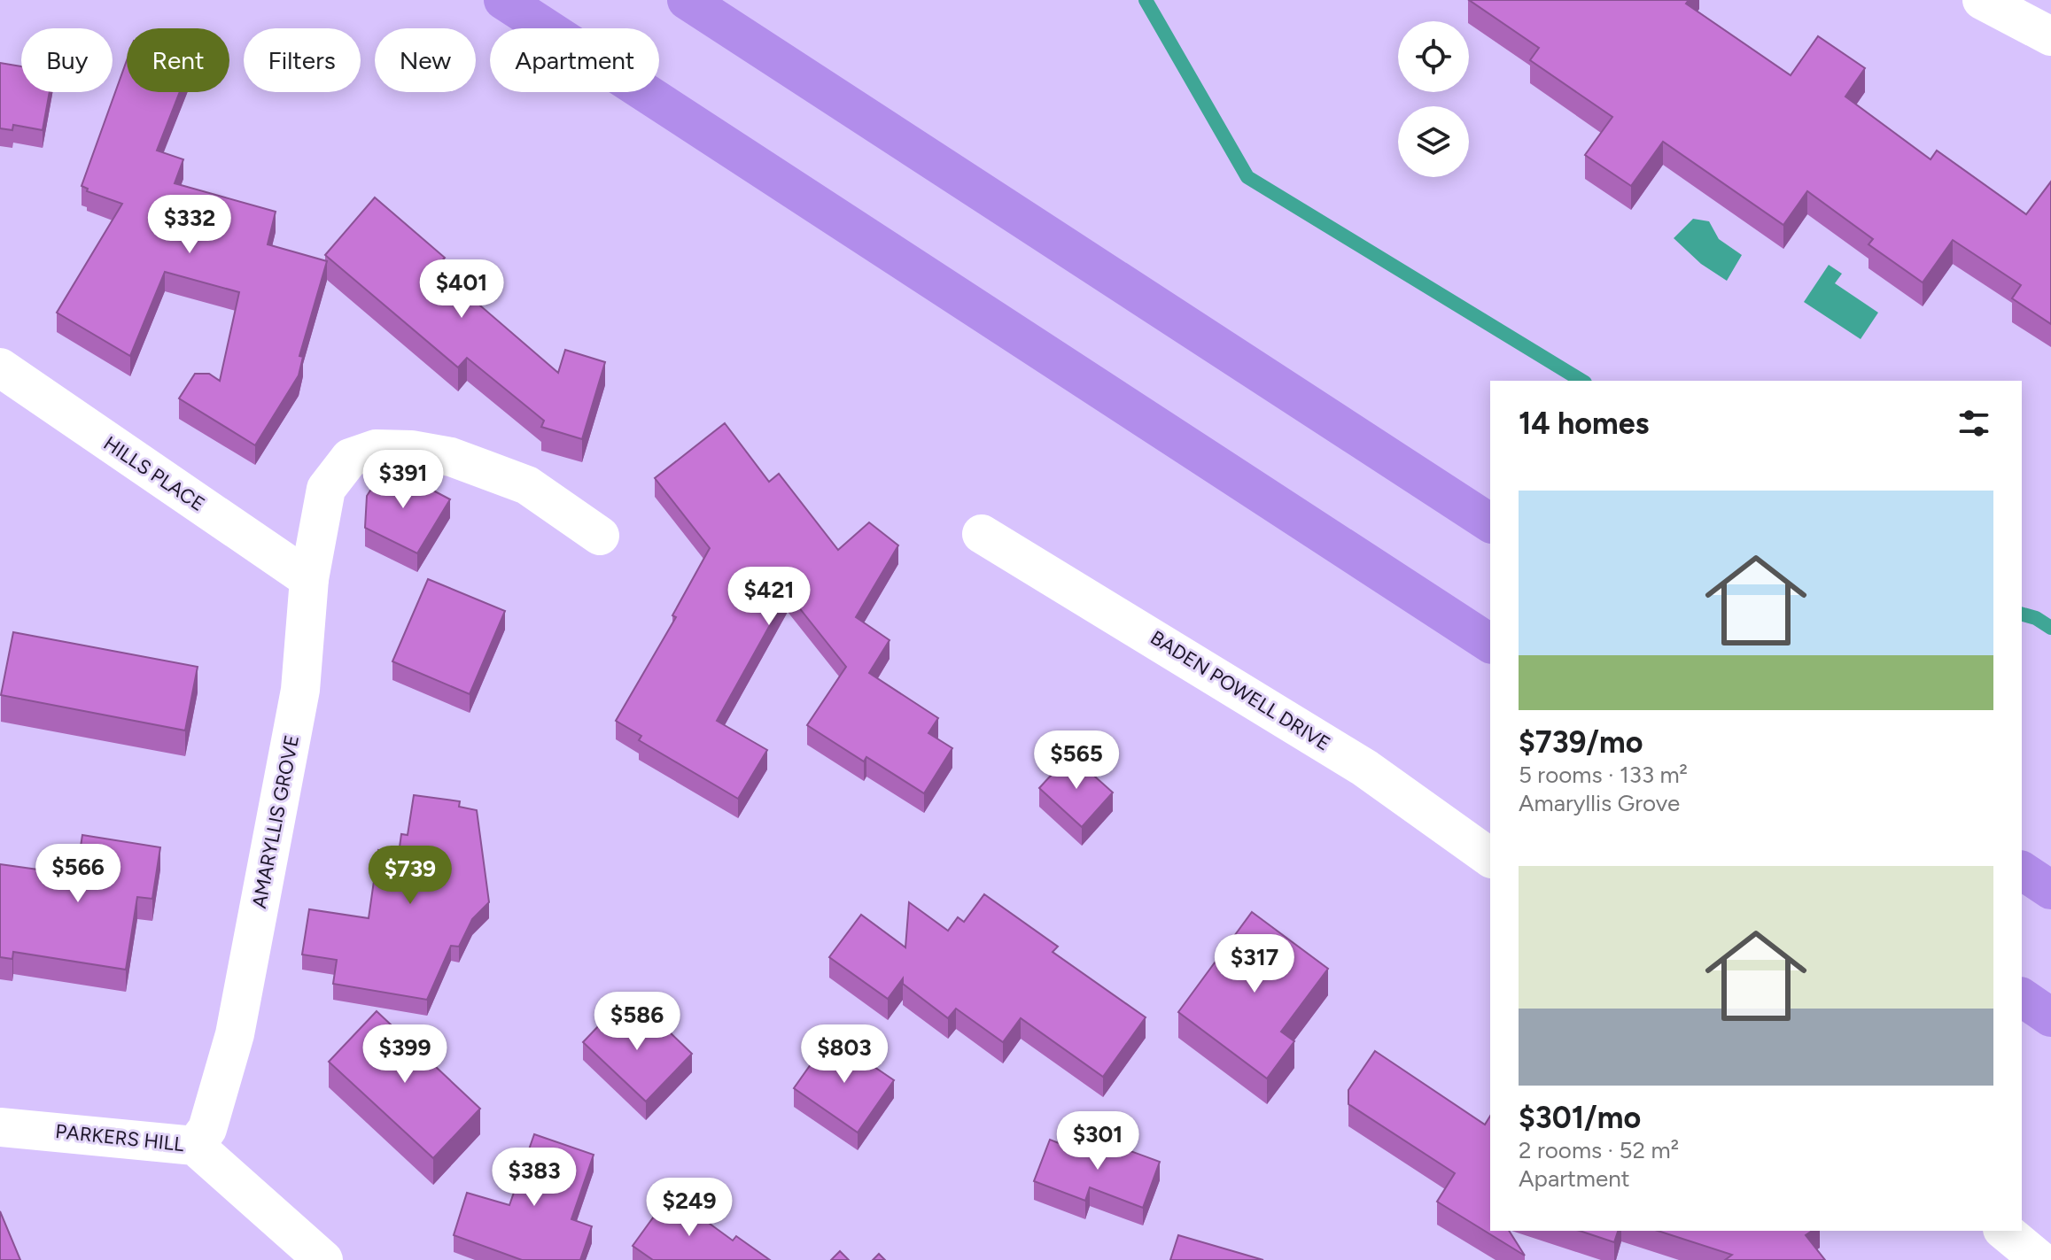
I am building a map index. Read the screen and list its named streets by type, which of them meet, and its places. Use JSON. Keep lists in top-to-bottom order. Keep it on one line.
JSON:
{"streets":{"street":["HILLS PLACE","BADEN POWELL DRIVE","AMARYLLIS GROVE","PARKERS HILL"]},"crossings":[["HILLS PLACE","AMARYLLIS GROVE"],["AMARYLLIS GROVE","PARKERS HILL"]],"page":{"chip":["Buy","Rent","Filters","New","Apartment"],"price":["$332","$401","$391","$421","$565","$566","$739","$317","$586","$399","$803","$301","$383","$249"],"heading":"14 homes","list":[{"name":"$739/mo","note":"5 rooms · 133 m² · Amaryllis Grove"},{"name":"$301/mo","note":"2 rooms · 52 m² · Apartment"}]}}
